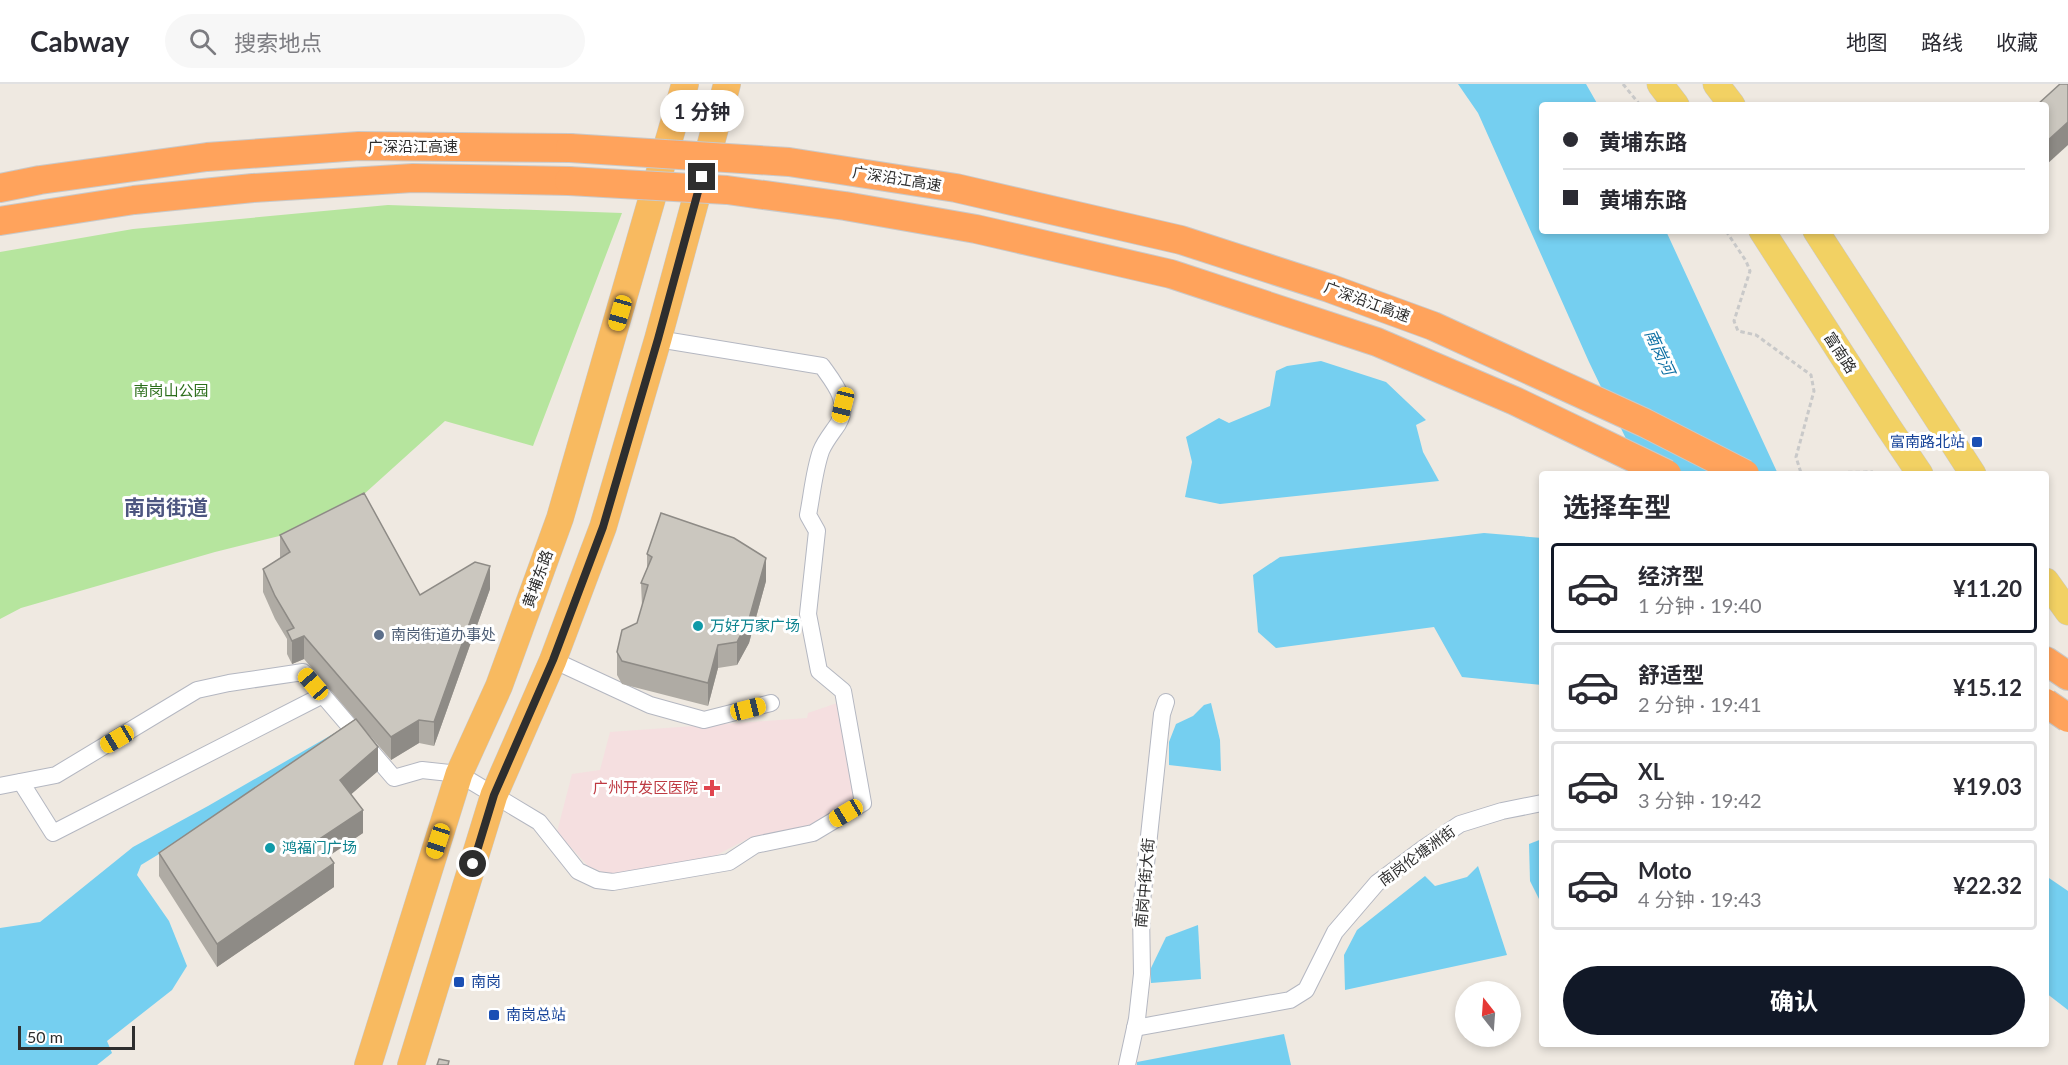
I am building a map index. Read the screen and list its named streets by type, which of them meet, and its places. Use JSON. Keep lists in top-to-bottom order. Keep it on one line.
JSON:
{"streets":{"highway":["广深沿江高速","黄埔东路"],"main road":["富南路"],"street":["南岗伦塘洲街","南岗中街大街"]},"crossings":[["南岗伦塘洲街","南岗中街大街"]],"districts":["南岗街道"],"water":["南岗河"],"parks":["南岗山公园"],"places":{"transit":["富南路北站","南岗","南岗总站"],"other":["万好万家广场","南岗街道办事处","鸿福门广场"],"health":["广州开发区医院"]},"scale_bar":"50 m","north":"top","page":{"header":"Cabway","search":"搜索地点","nav":["地图","路线","收藏"],"bubble":"1 分钟","banner":["黄埔东路","黄埔东路"],"heading":"选择车型","list":[{"name":"经济型","note":"1 分钟 · 19:40","value":"¥11.20"},{"name":"舒适型","note":"2 分钟 · 19:41","value":"¥15.12"},{"name":"XL","note":"3 分钟 · 19:42","value":"¥19.03"},{"name":"Moto","note":"4 分钟 · 19:43","value":"¥22.32"}],"buttons":"确认","scale":"50 m"}}
